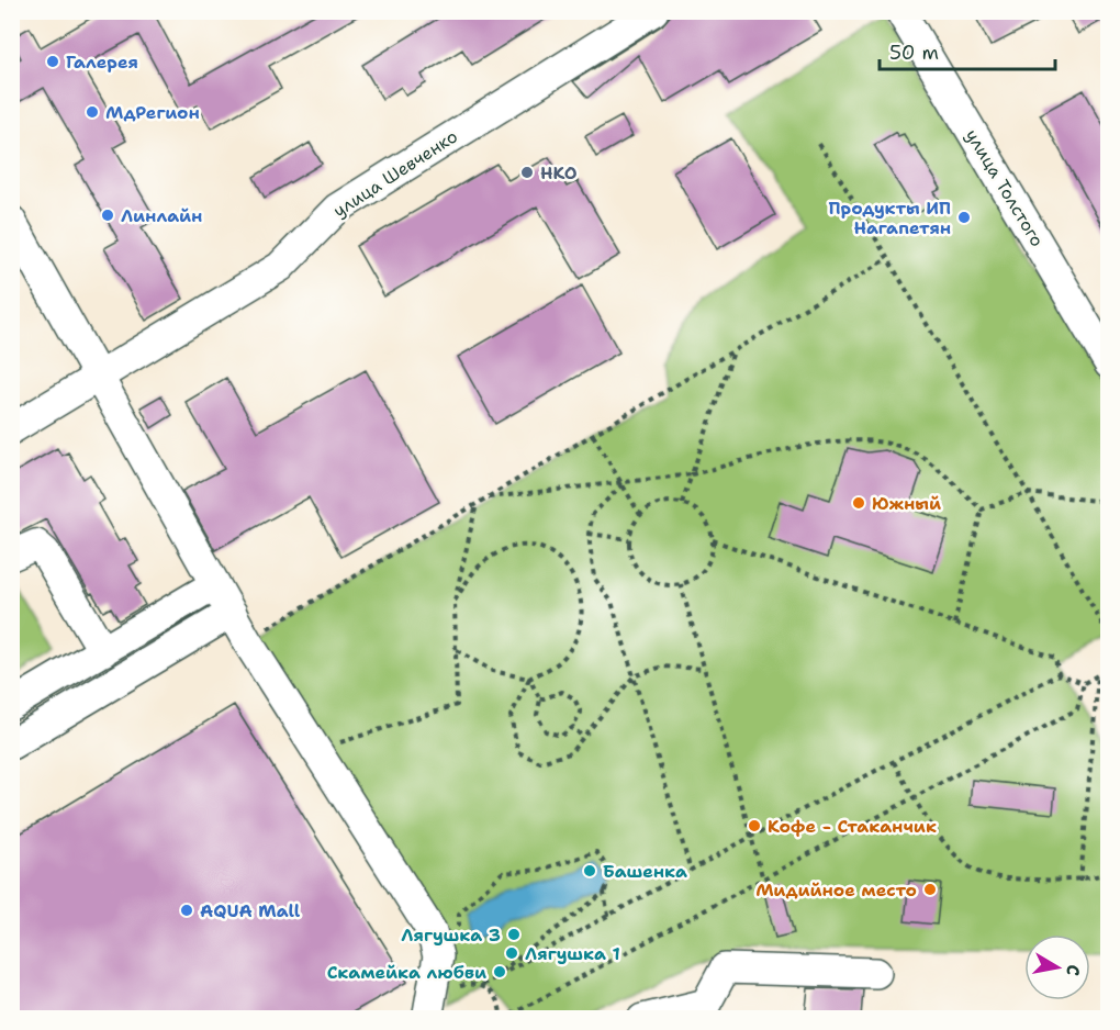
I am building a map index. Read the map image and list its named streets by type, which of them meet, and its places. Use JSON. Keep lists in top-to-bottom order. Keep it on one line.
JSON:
{"streets":{"street":["улица Шевченко","улица Толстого"]},"places":["Галерея","МдРегион","НКО","Линлайн","Продукты ИП Нагапетян","Южный","Кофе - Стаканчик","Башенка","Мидийное место","AQUA Mall","Лягушка 3","Лягушка 1","Скамейка любви"],"scale_bar":"50 m","north":"right"}
